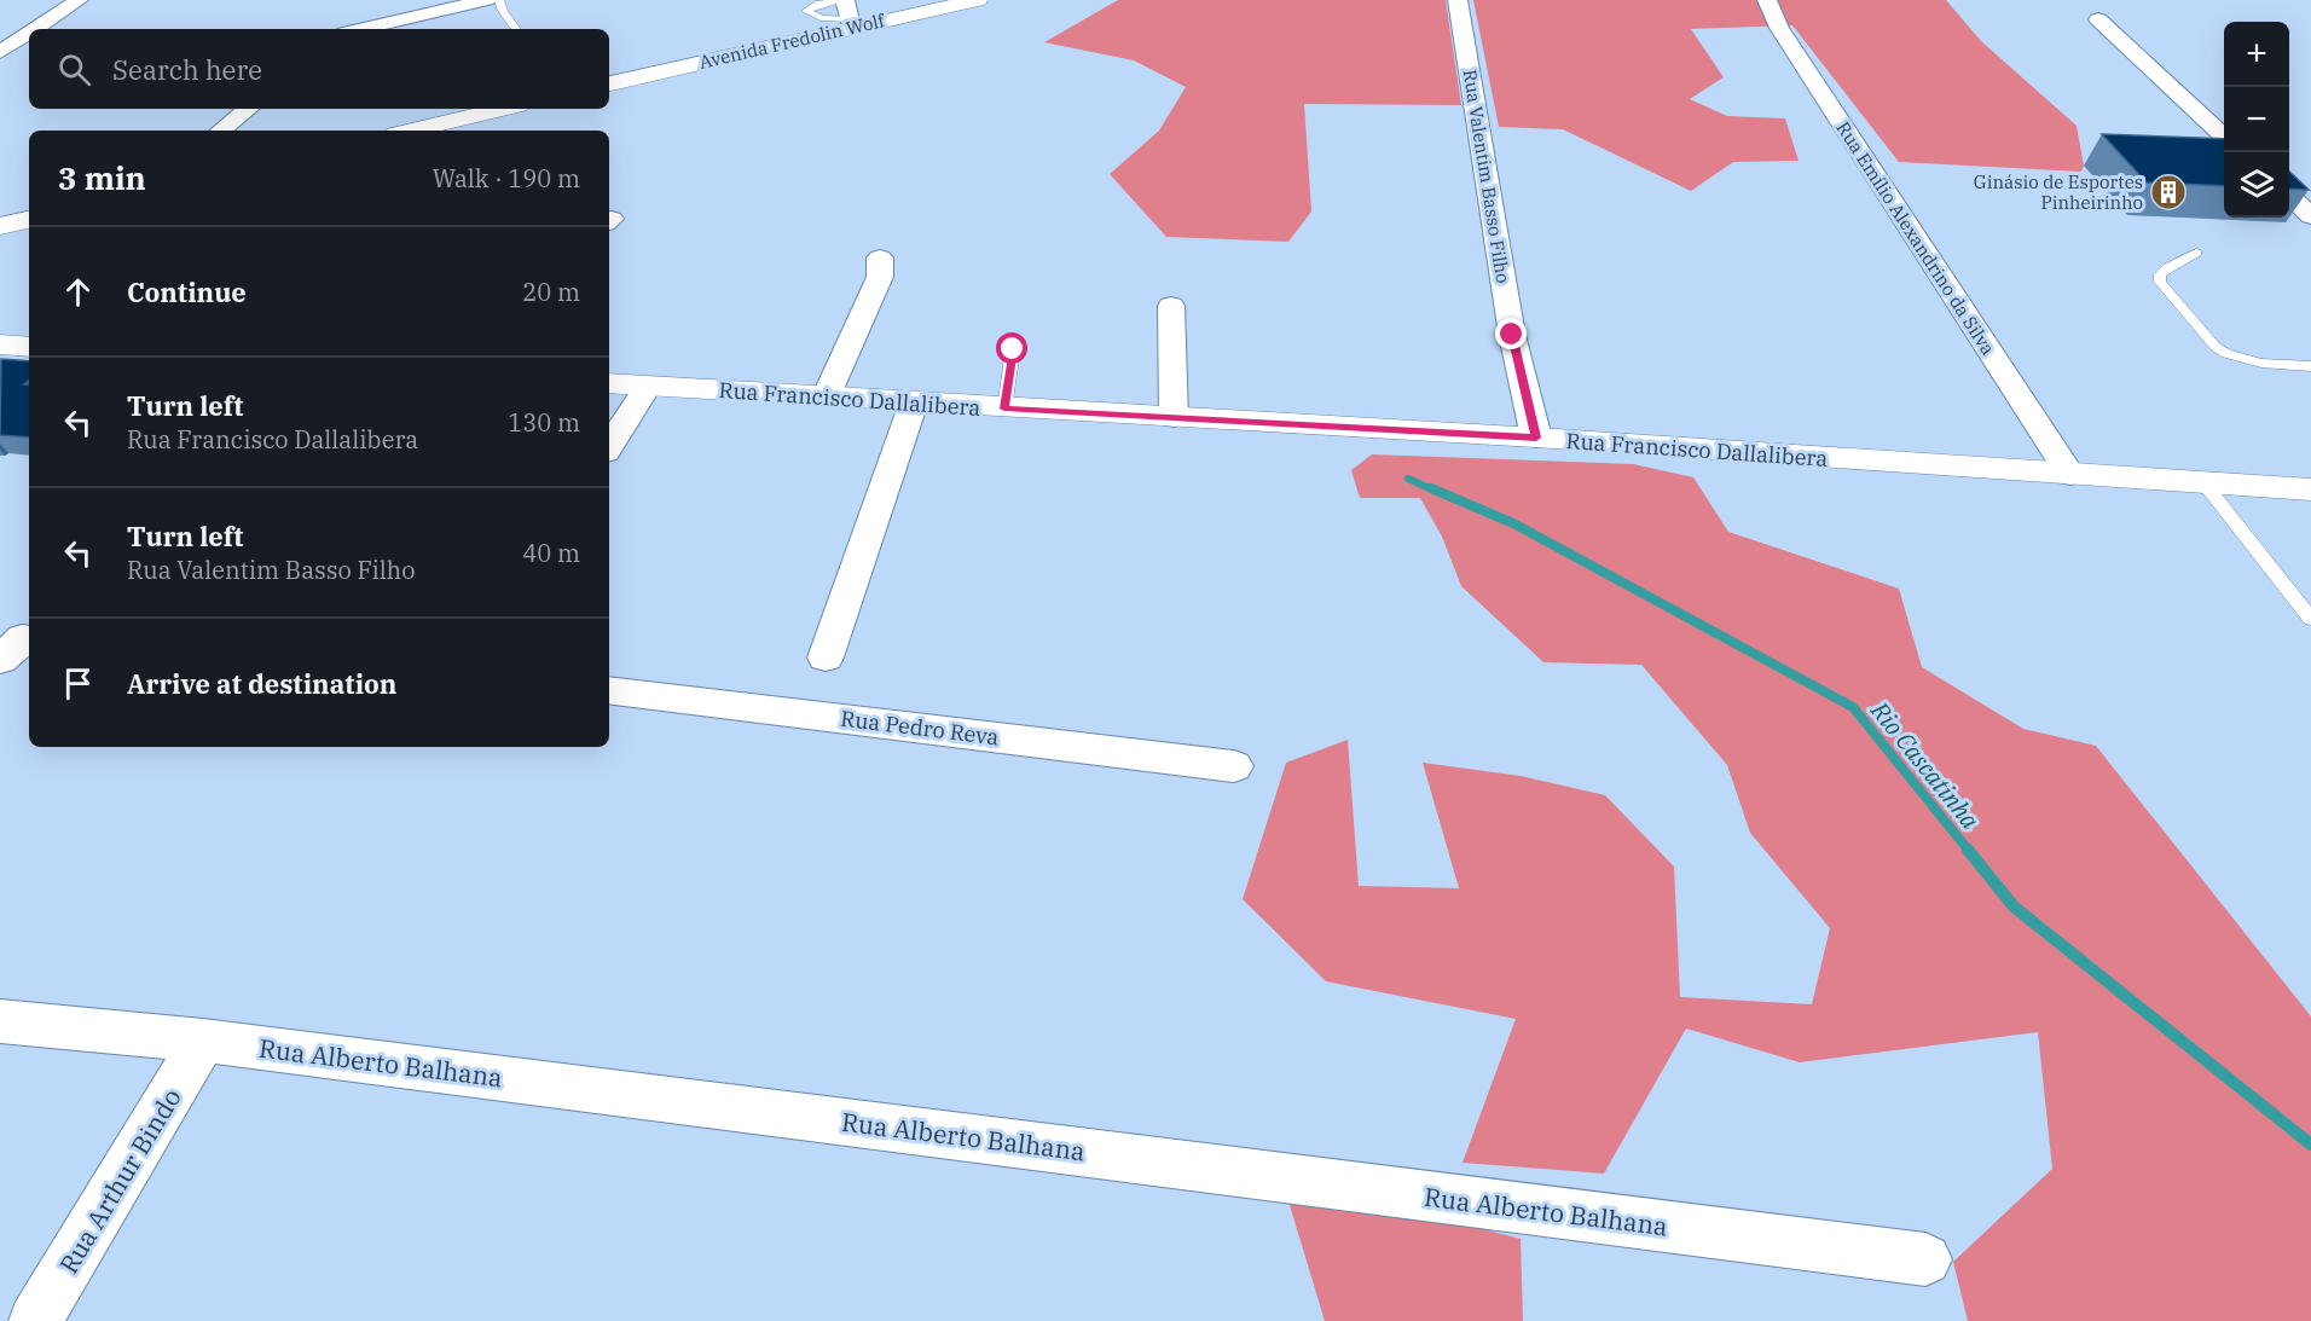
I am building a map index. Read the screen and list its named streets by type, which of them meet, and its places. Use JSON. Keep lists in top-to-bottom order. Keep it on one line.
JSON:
{"streets":{"street":["Avenida Fredolin Wolf","Rua Valentim Basso Filho","Rua Emílio Alexandrino da Silva","Rua Francisco Dallalibera","Rua Pedro Reva","Rua Alberto Balhana","Rua Arthur Bindo"]},"crossings":[["Rua Valentim Basso Filho","Rua Francisco Dallalibera"],["Rua Emílio Alexandrino da Silva","Rua Francisco Dallalibera"],["Rua Alberto Balhana","Rua Arthur Bindo"]],"water":["Rio Cascatinha"],"places":{"building":["Ginásio de Esportes Pinheirinho"]},"page":{"map_buttons":["+","−"],"search":"Search here","heading":["3 min","Walk · 190 m"],"list":[["Continue","20 m"],["Turn left","Rua Francisco Dallalibera","130 m"],["Turn left","Rua Valentim Basso Filho","40 m"],"Arrive at destination"]}}
